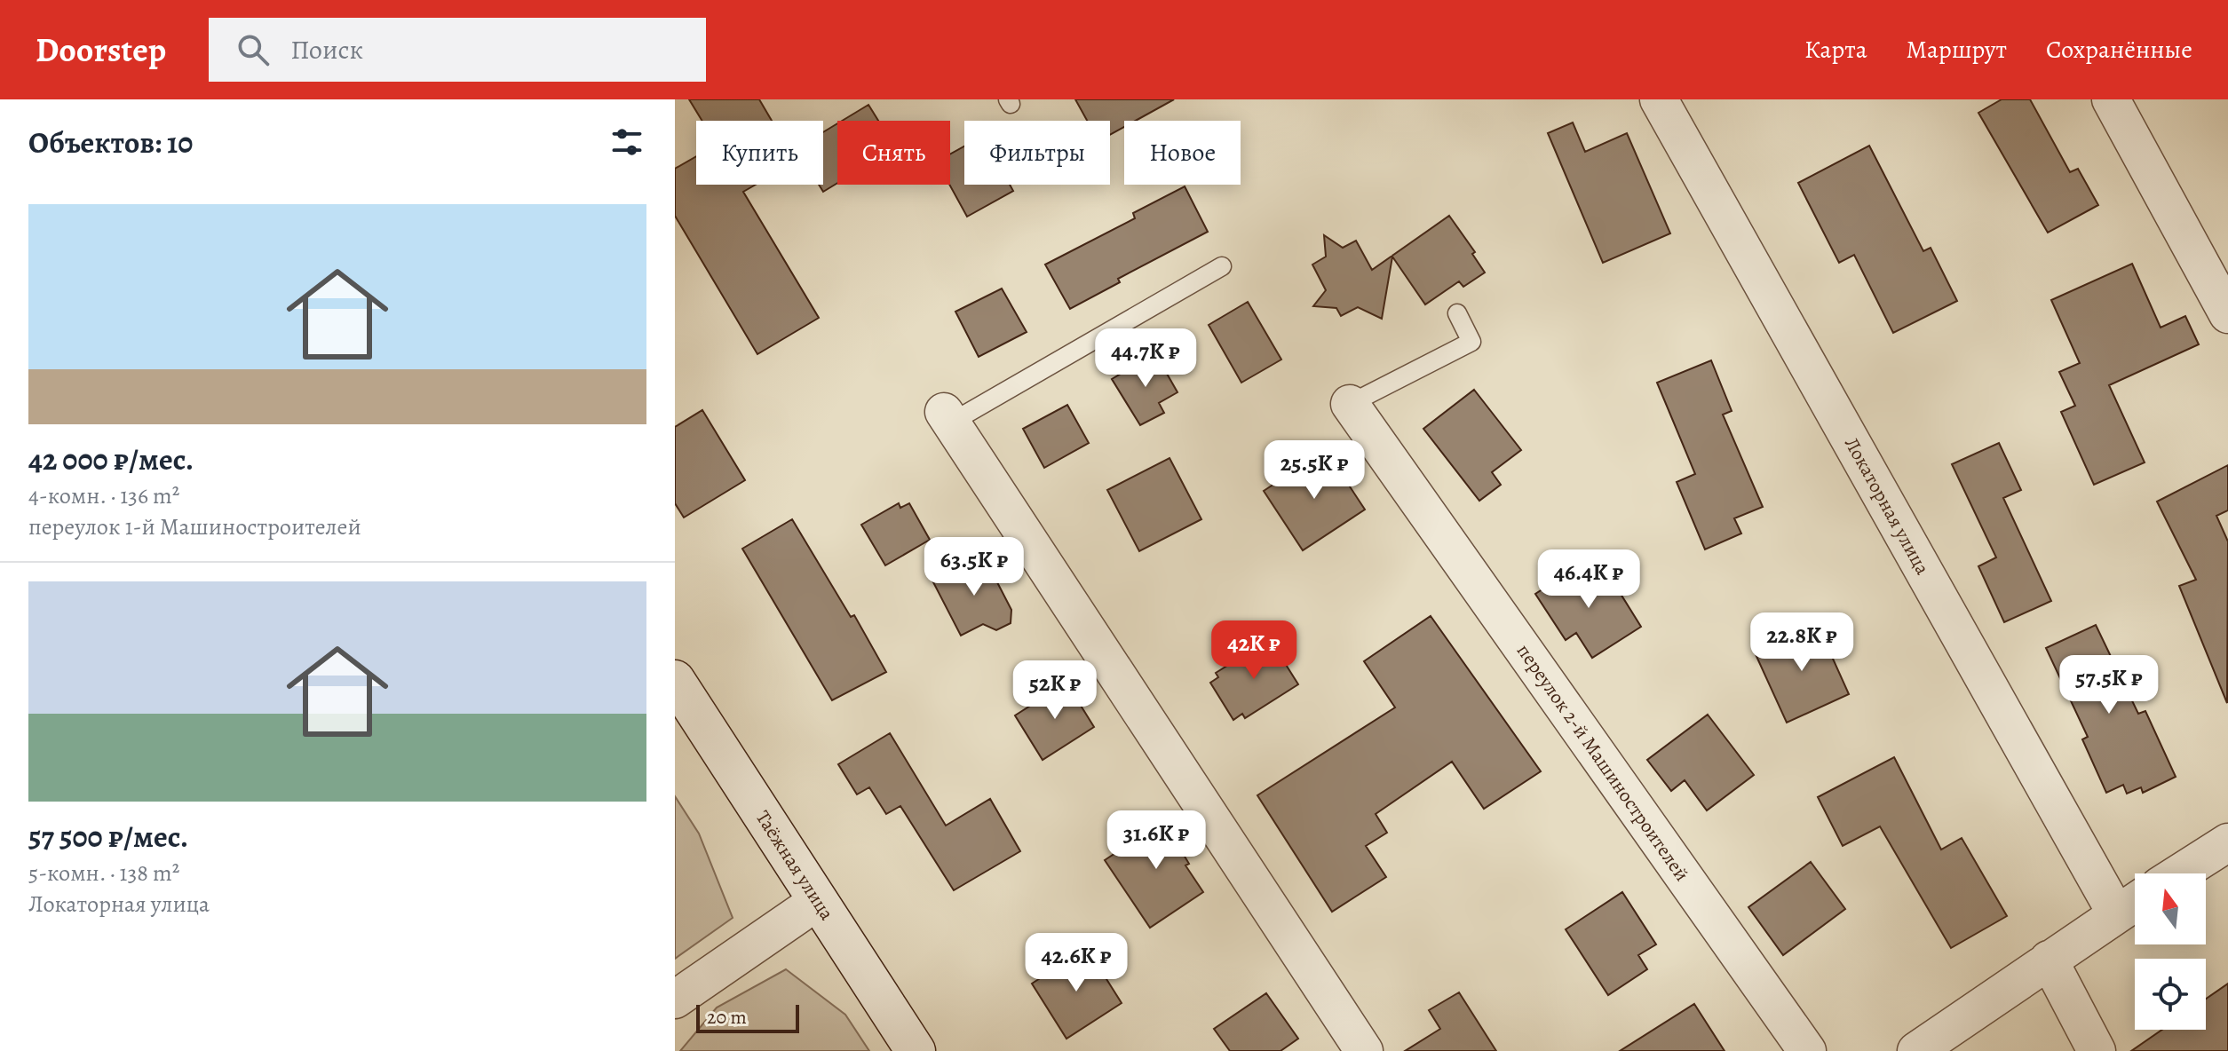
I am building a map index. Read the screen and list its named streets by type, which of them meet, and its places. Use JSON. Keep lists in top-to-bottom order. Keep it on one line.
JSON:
{"streets":{"street":["Локаторная улица","переулок 2-й Машиностроителей","Таёжная улица"]},"scale_bar":"20 m","north":"top","page":{"header":"Doorstep","search":"Поиск","nav":["Карта","Маршрут","Сохранённые"],"heading":"Объектов: 10","chip":["Купить","Снять","Фильтры","Новое"],"list":[{"name":"42 000 ₽/мес.","note":"4-комн. · 136 m² · переулок 1-й Машиностроителей"},{"name":"57 500 ₽/мес.","note":"5-комн. · 138 m² · Локаторная улица"}],"price":["44.7K ₽","25.5K ₽","63.5K ₽","46.4K ₽","22.8K ₽","42K ₽","57.5K ₽","52K ₽","31.6K ₽","42.6K ₽"],"scale":"20 m"}}
